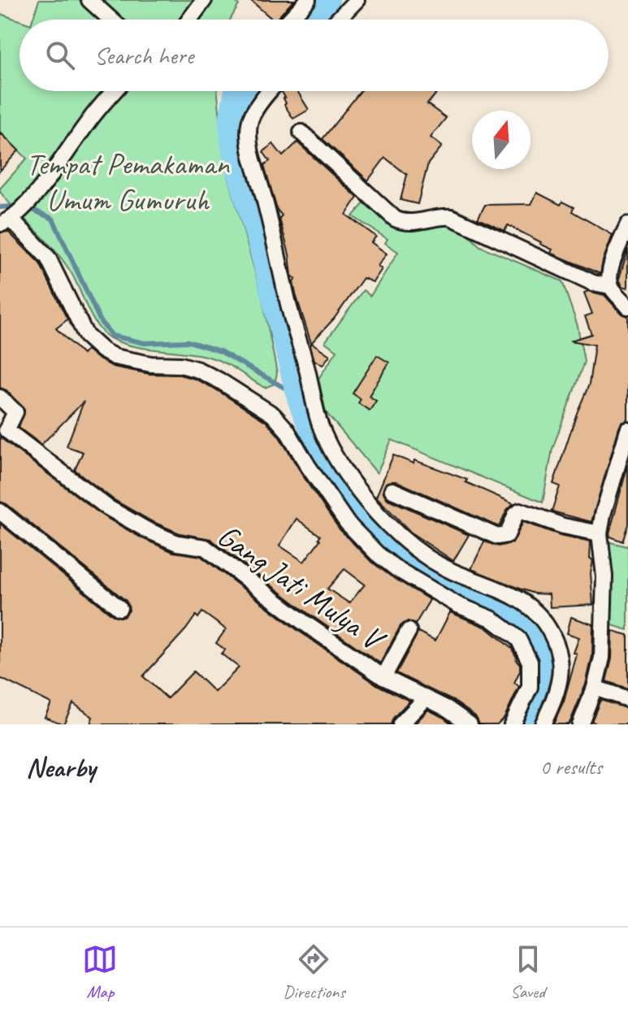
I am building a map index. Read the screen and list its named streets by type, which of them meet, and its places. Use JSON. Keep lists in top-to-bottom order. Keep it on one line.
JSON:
{"streets":{"street":["Gang Jati Mulya V"]},"parks":["Tempat Pemakaman Umum Gumuruh"],"north":"top","page":{"search":"Search here","heading":["Nearby","0 results"],"nav":["Map","Directions","Saved"]}}
